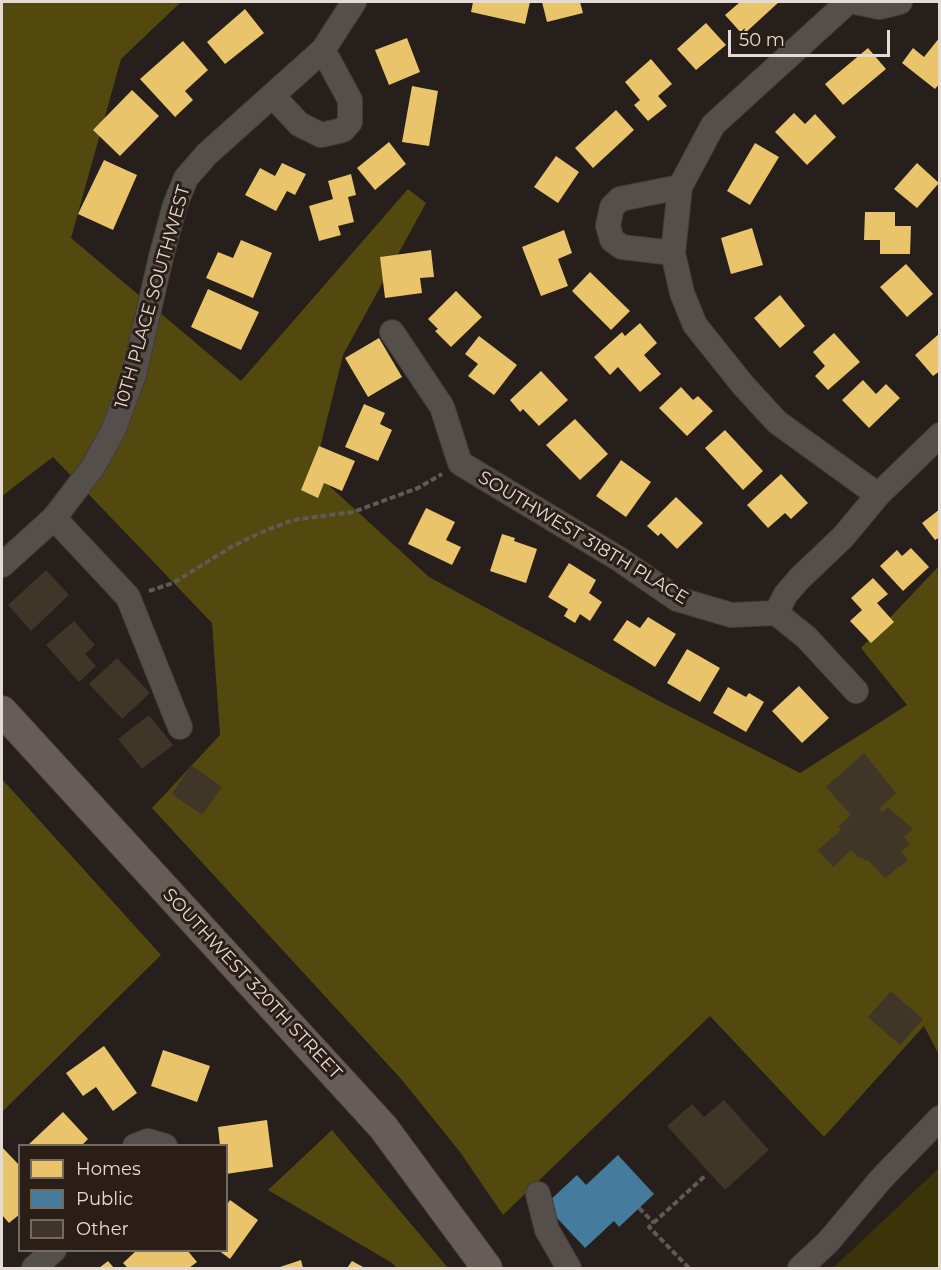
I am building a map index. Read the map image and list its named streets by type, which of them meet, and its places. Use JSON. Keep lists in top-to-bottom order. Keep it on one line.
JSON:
{"streets":{"main road":["SOUTHWEST 320TH STREET"],"street":["10TH PLACE SOUTHWEST","SOUTHWEST 318TH PLACE"]},"legend":["Homes","Public","Other"],"scale_bar":"50 m"}
